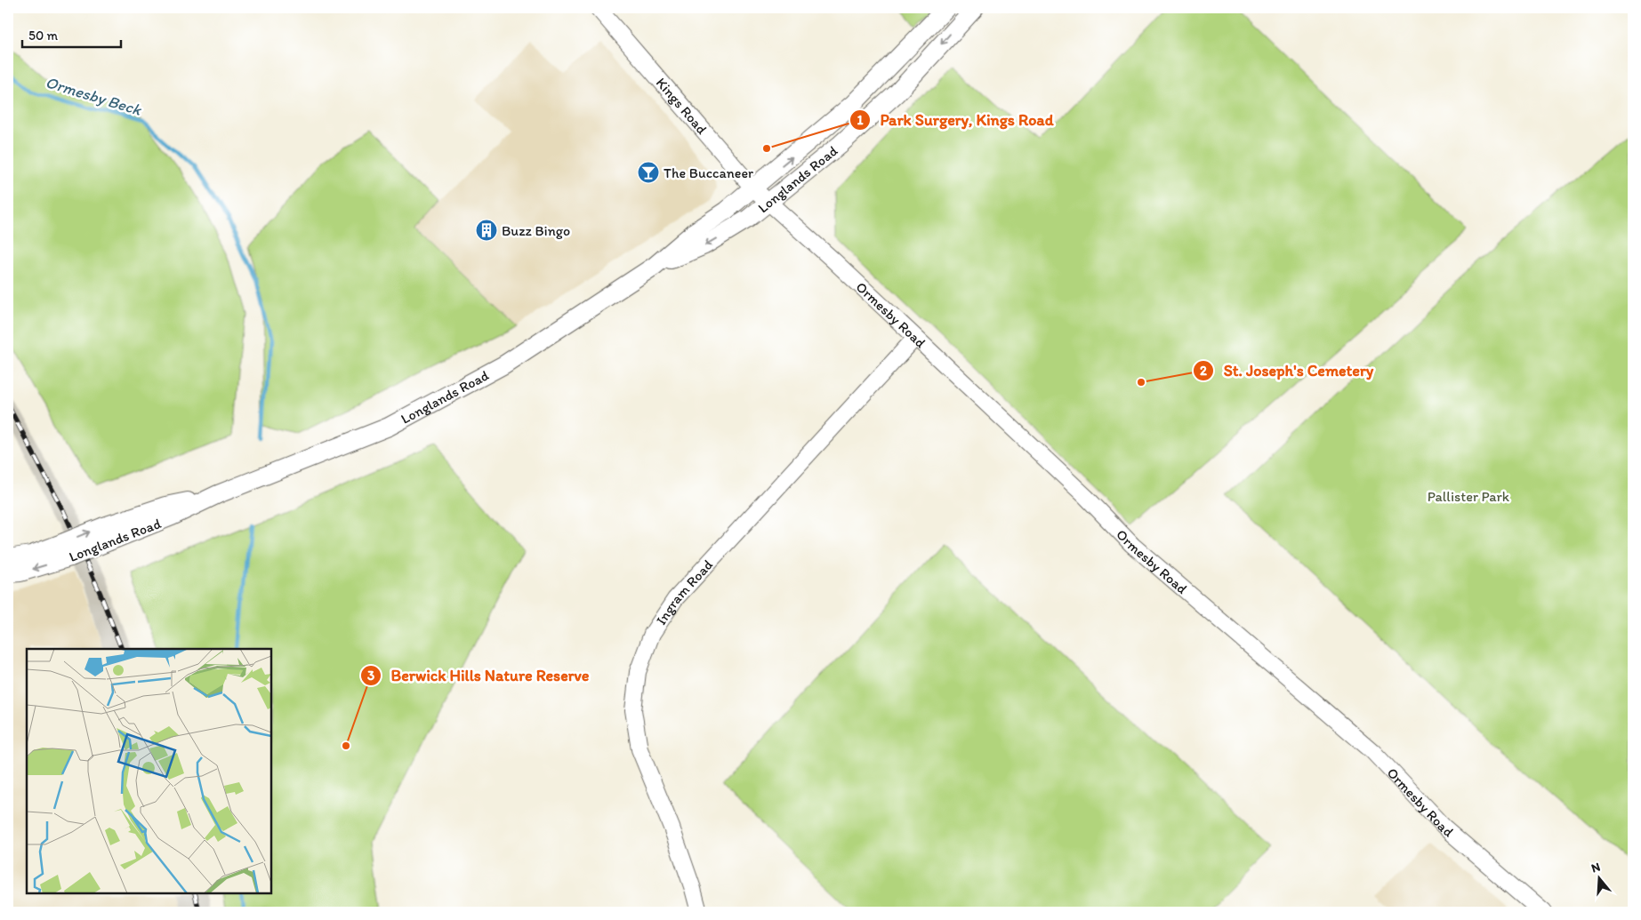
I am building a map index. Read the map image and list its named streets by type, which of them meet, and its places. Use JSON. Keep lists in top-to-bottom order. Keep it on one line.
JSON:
{"streets":{"main road":["Longlands Road"],"street":["Kings Road","Ormesby Road","Ingram Road"]},"crossings":[["Kings Road","Longlands Road"],["Kings Road","Ormesby Road"],["Longlands Road","Ormesby Road"],["Ormesby Road","Ingram Road"]],"water":["Ormesby Beck"],"parks":["Pallister Park"],"places":{"other":["Park Surgery, Kings Road","St. Joseph's Cemetery","Berwick Hills Nature Reserve"],"bar":["The Buccaneer"],"building":["Buzz Bingo"]},"scale_bar":"50 m","north":"top"}
